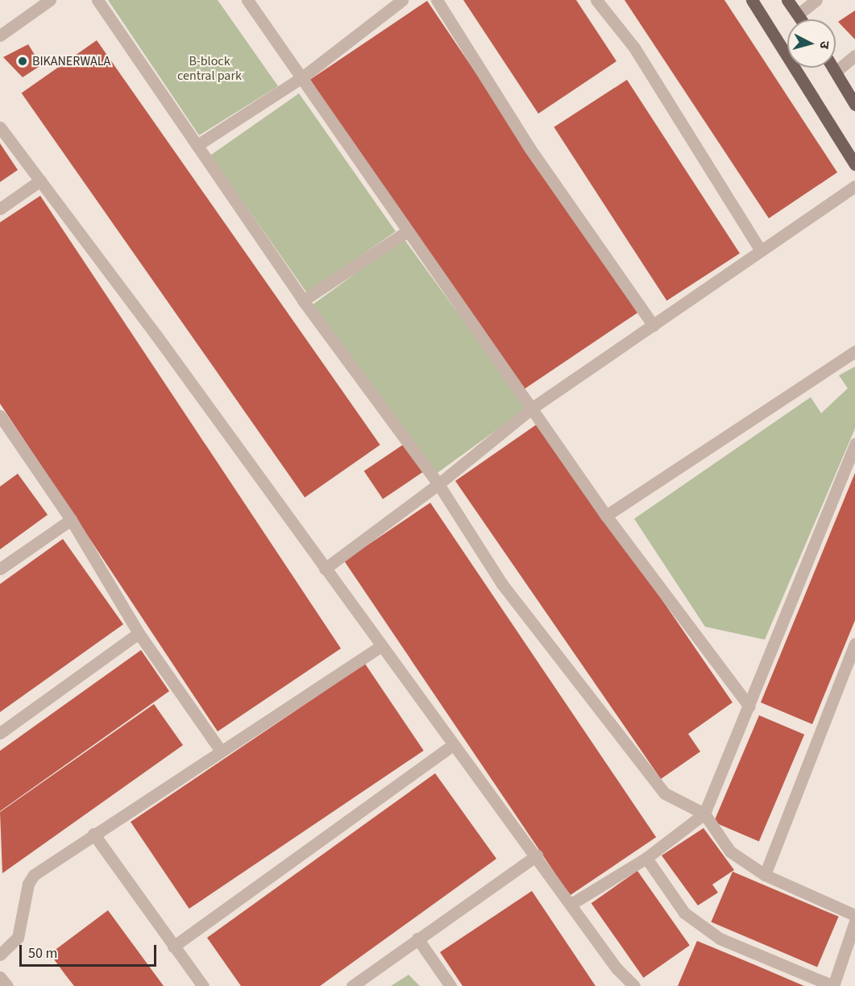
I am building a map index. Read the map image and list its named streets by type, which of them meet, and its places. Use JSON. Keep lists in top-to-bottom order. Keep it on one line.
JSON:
{"parks":["B-block central park"],"places":["BIKANERWALA"],"scale_bar":"50 m","north":"right"}
